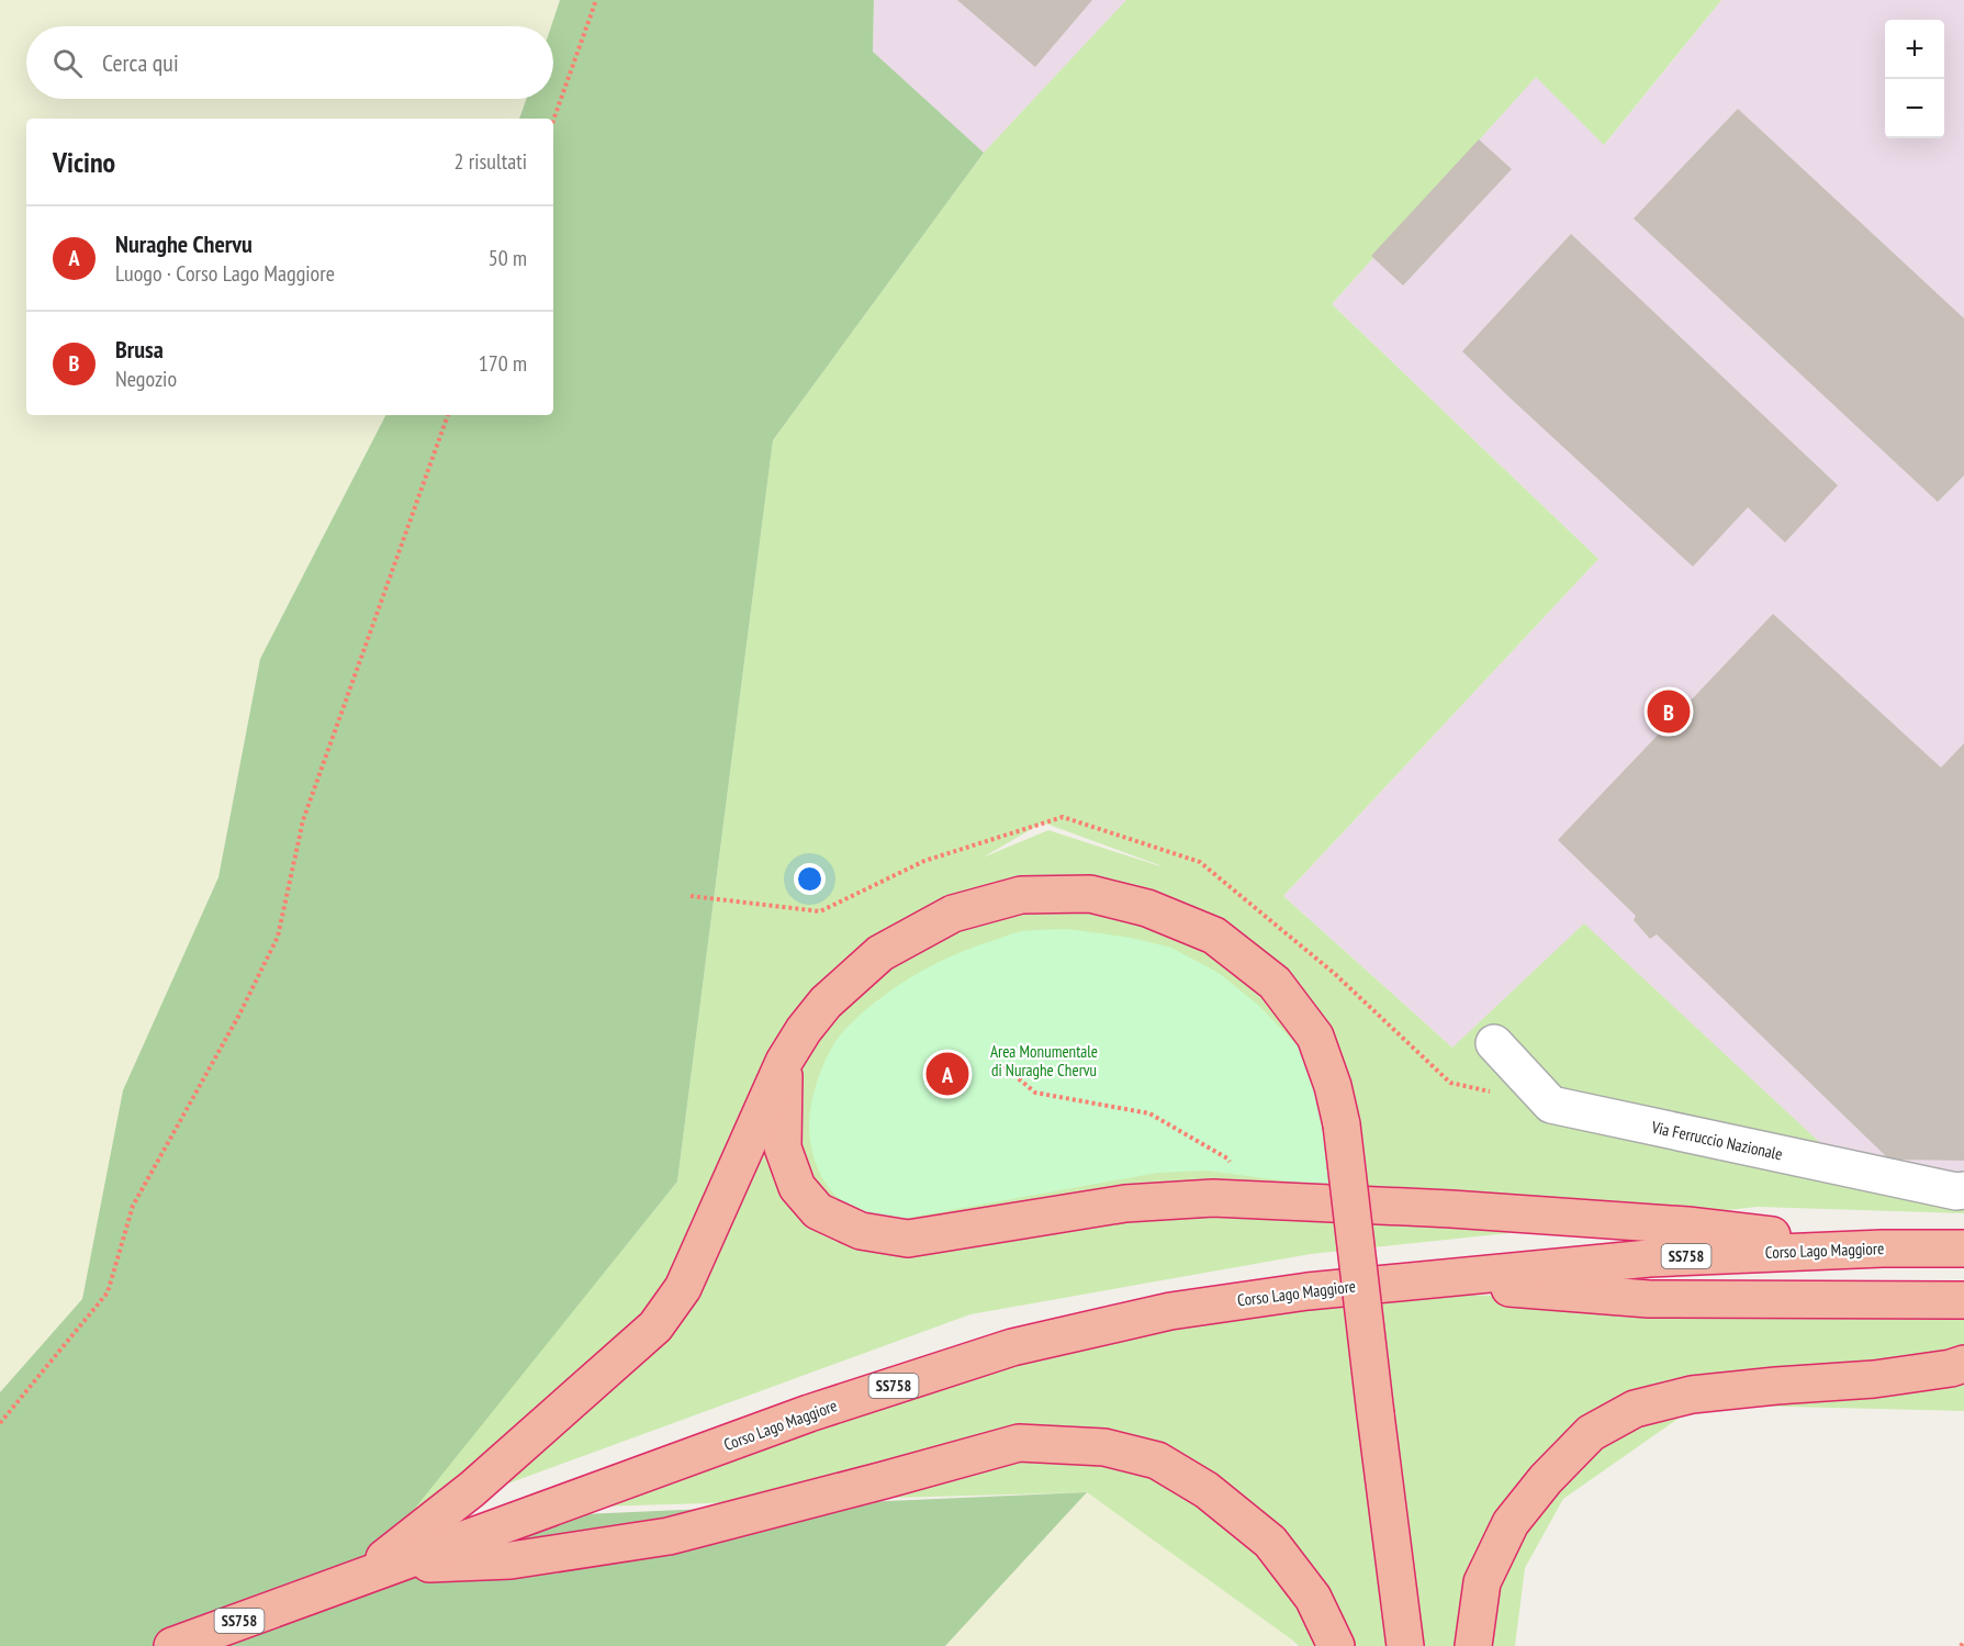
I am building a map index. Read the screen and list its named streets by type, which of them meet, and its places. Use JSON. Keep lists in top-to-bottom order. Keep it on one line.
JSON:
{"streets":{"highway":["Corso Lago Maggiore","SS758"],"street":["Via Ferruccio Nazionale"]},"parks":["Area Monumentale di Nuraghe Chervu"],"page":{"map_buttons":["+","−"],"search":"Cerca qui","heading":["Vicino","2 risultati"],"list":[{"mark":"A","name":"Nuraghe Chervu","note":"Luogo · Corso Lago Maggiore","value":"50 m"},{"mark":"B","name":"Brusa","note":"Negozio","value":"170 m"}],"pins":["B","A"]}}
